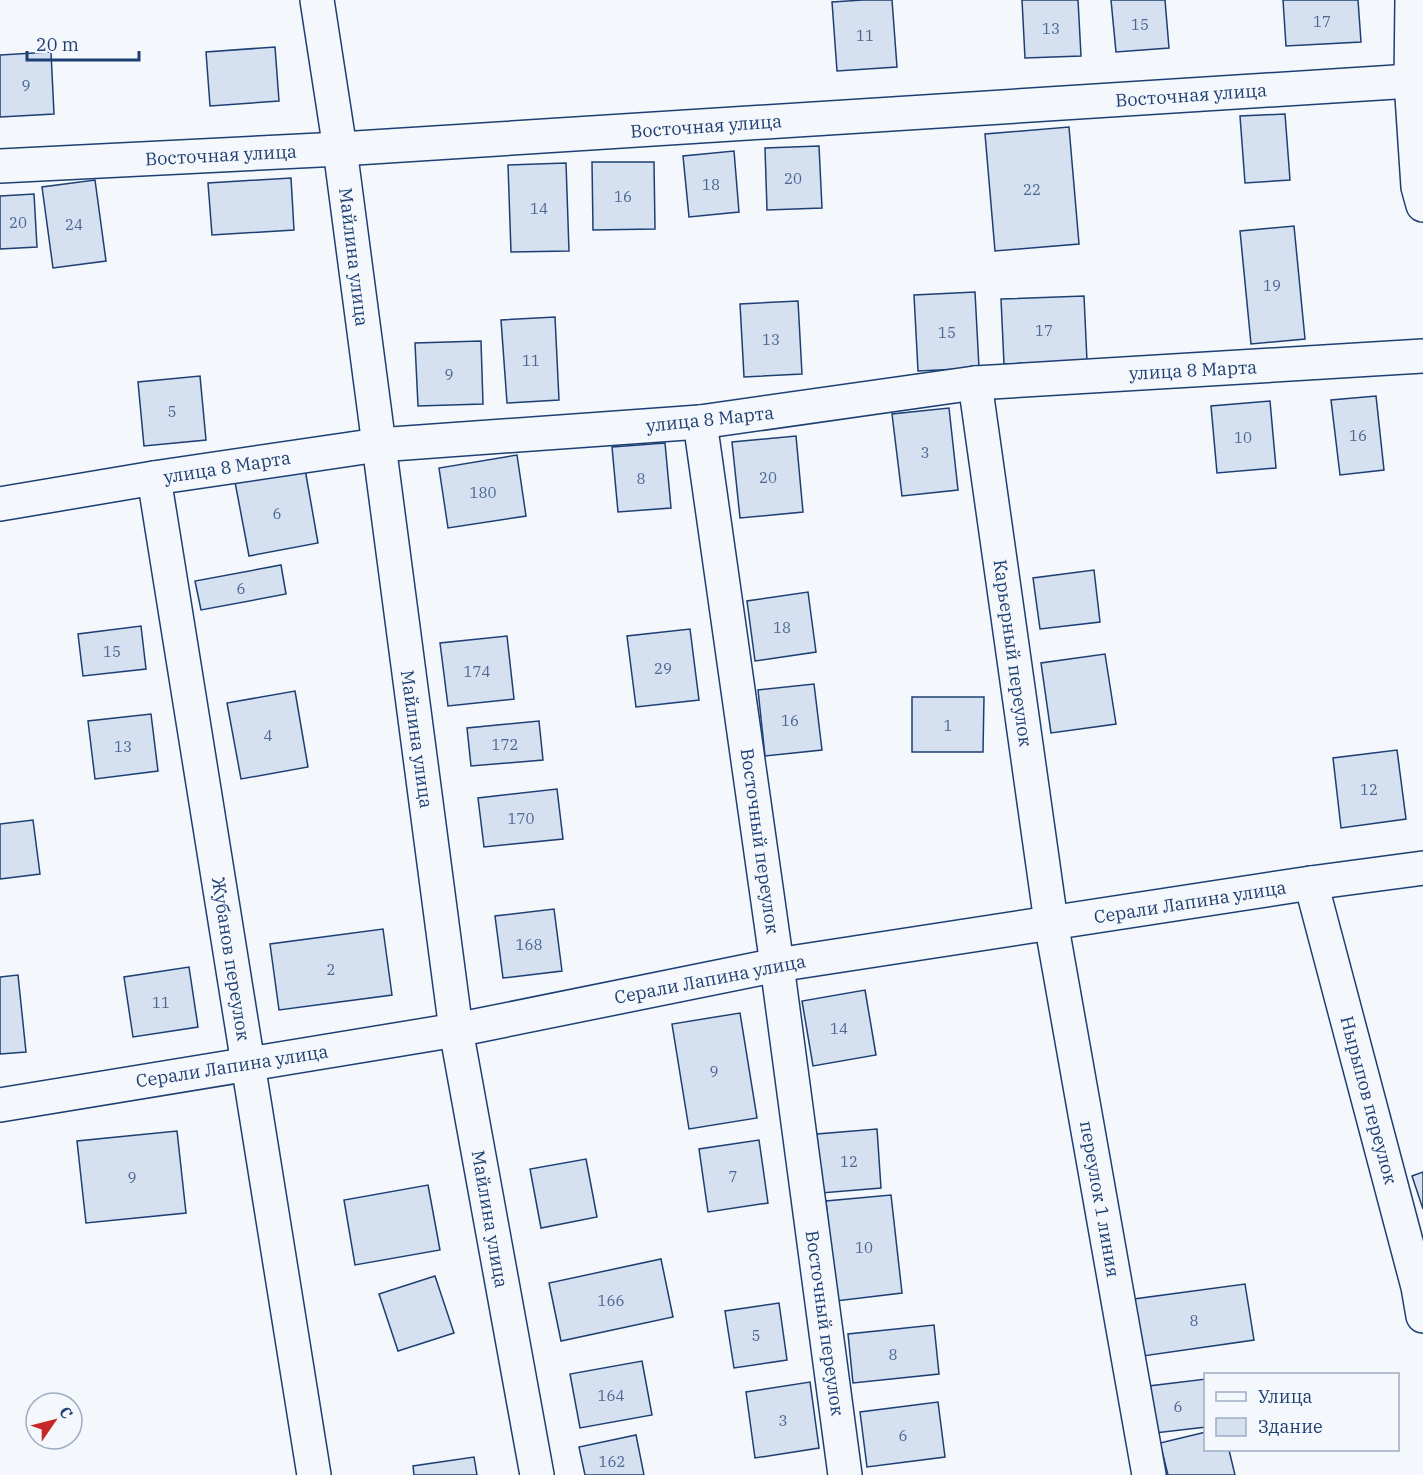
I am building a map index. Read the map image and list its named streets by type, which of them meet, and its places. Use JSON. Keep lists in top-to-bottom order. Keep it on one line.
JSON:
{"streets":{"street":["Восточная улица","Майлина улица","улица 8 Марта","Карьерный переулок","Восточный переулок","Серали Лапина улица","Жубанов переулок","Нырыпов переулок","переулок 1 линия"]},"crossings":[["Восточная улица","Майлина улица"],["Майлина улица","улица 8 Марта"],["Майлина улица","Серали Лапина улица"],["улица 8 Марта","Карьерный переулок"],["улица 8 Марта","Восточный переулок"],["улица 8 Марта","Жубанов переулок"],["Карьерный переулок","Серали Лапина улица"],["Карьерный переулок","переулок 1 линия"],["Восточный переулок","Серали Лапина улица"],["Серали Лапина улица","Жубанов переулок"],["Серали Лапина улица","Нырыпов переулок"],["Серали Лапина улица","переулок 1 линия"]],"house_numbers":["17","15","13","11","9","20","18","22","16","14","20","24","19","17","15","13","11","9","5","16","10","3","20","8","180","6","6","18","15","29","174","16","1","4","172","13","12","170","168","2","11","14","9","12","7","9","10","166","8","5","8","164","6","3","6","162"],"legend":["Улица","Здание"],"scale_bar":"20 m","north":"top right"}
